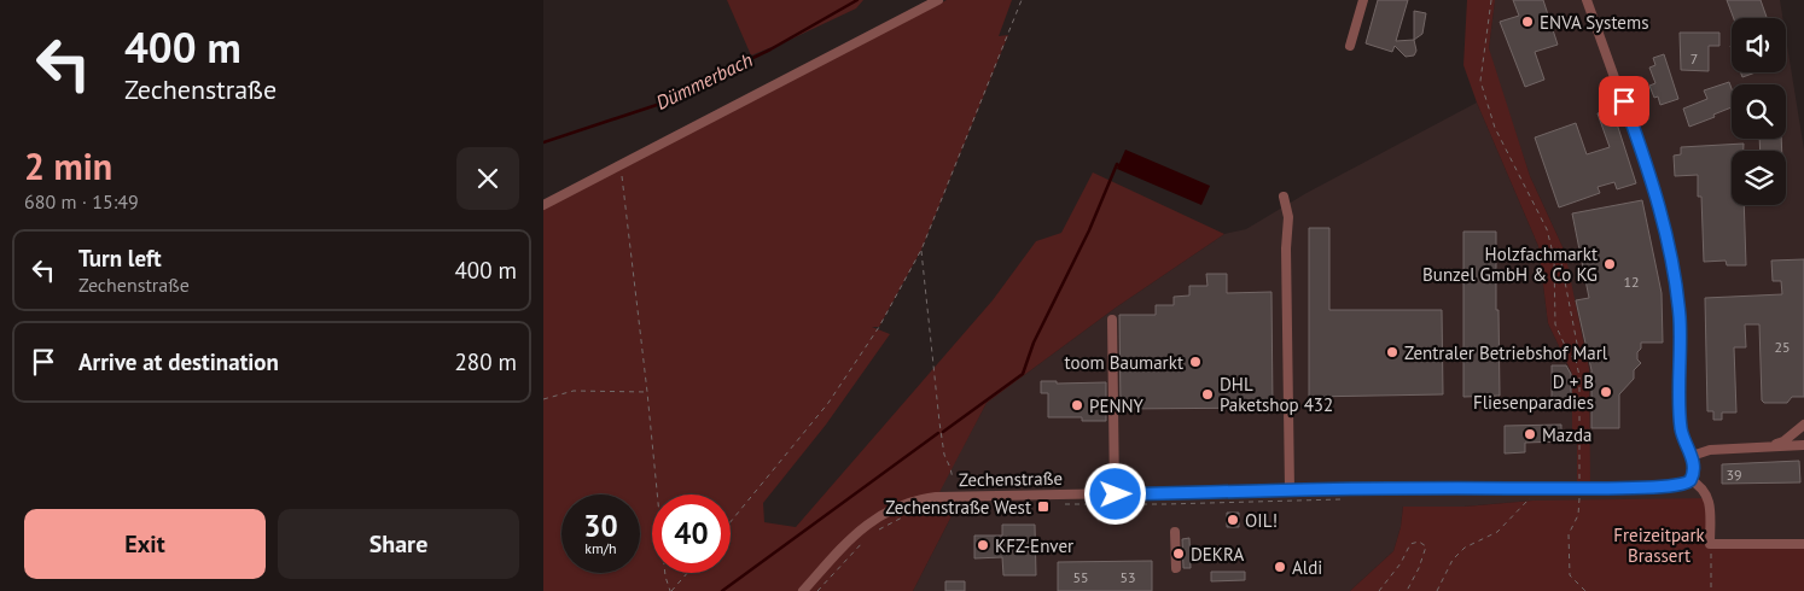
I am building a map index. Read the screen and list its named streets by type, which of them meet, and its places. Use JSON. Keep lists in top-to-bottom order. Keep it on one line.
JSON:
{"streets":{"street":["Zechenstraße"]},"water":["Dümmerbach"],"parks":["Freizeitpark Brassert"],"places":{"other":["ENVA Systems","Holzfachmarkt Bunzel GmbH & Co KG","Zentraler Betriebshof Marl","toom Baumarkt","D + B Fliesenparadies","DHL Paketshop 432","PENNY","Mazda","OIL!","KFZ-Enver","DEKRA","Aldi"],"transit":["Zechenstraße West"]},"house_numbers":["7","12","25","39","55","53"],"page":{"turn":["400 m","Zechenstraße"],"heading":["2 min","680 m · 15:49"],"list":[{"name":"Turn left","note":"Zechenstraße","value":"400 m"},{"name":"Arrive at destination","value":"280 m"}],"speed":"30 km/h","limit":"40","buttons":["Exit","Share"]}}
